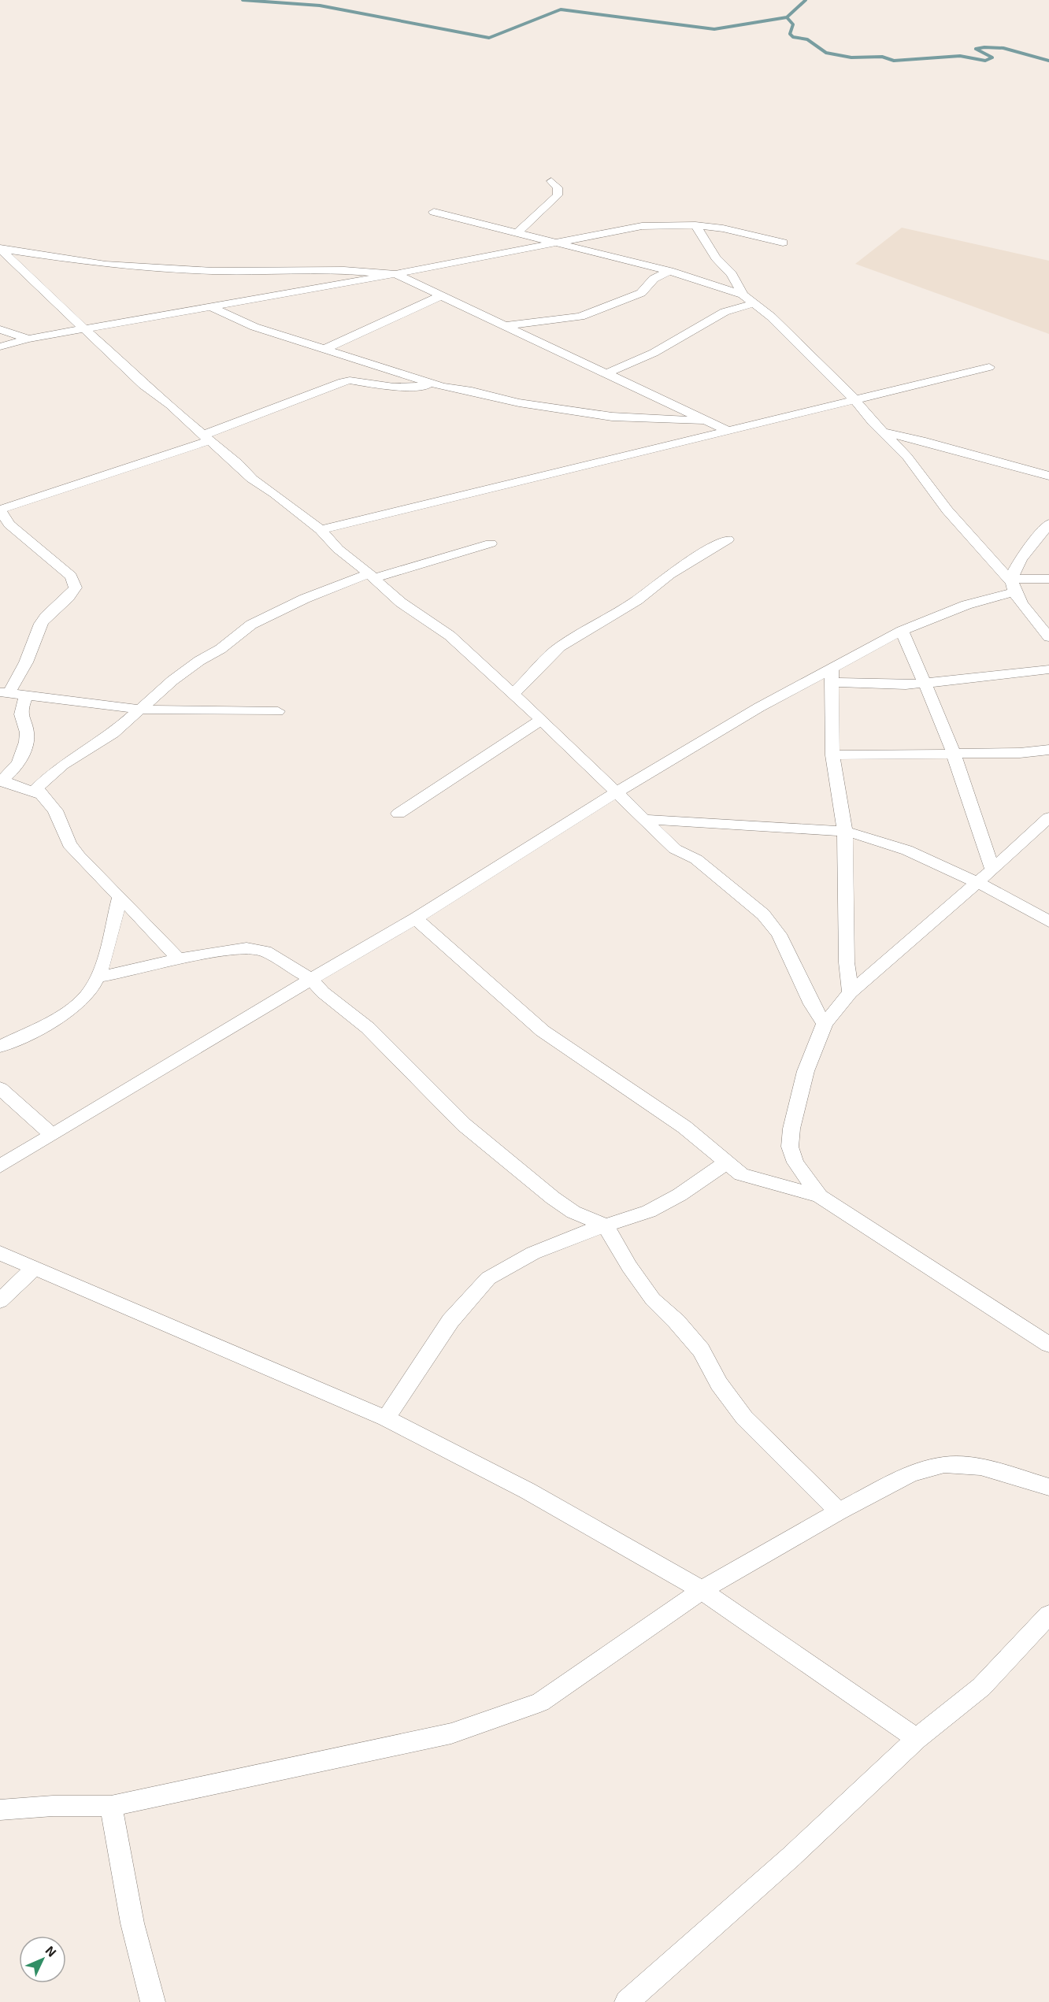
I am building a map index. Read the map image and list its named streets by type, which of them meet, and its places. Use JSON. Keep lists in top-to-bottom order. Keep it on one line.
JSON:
{"north":"top right"}
